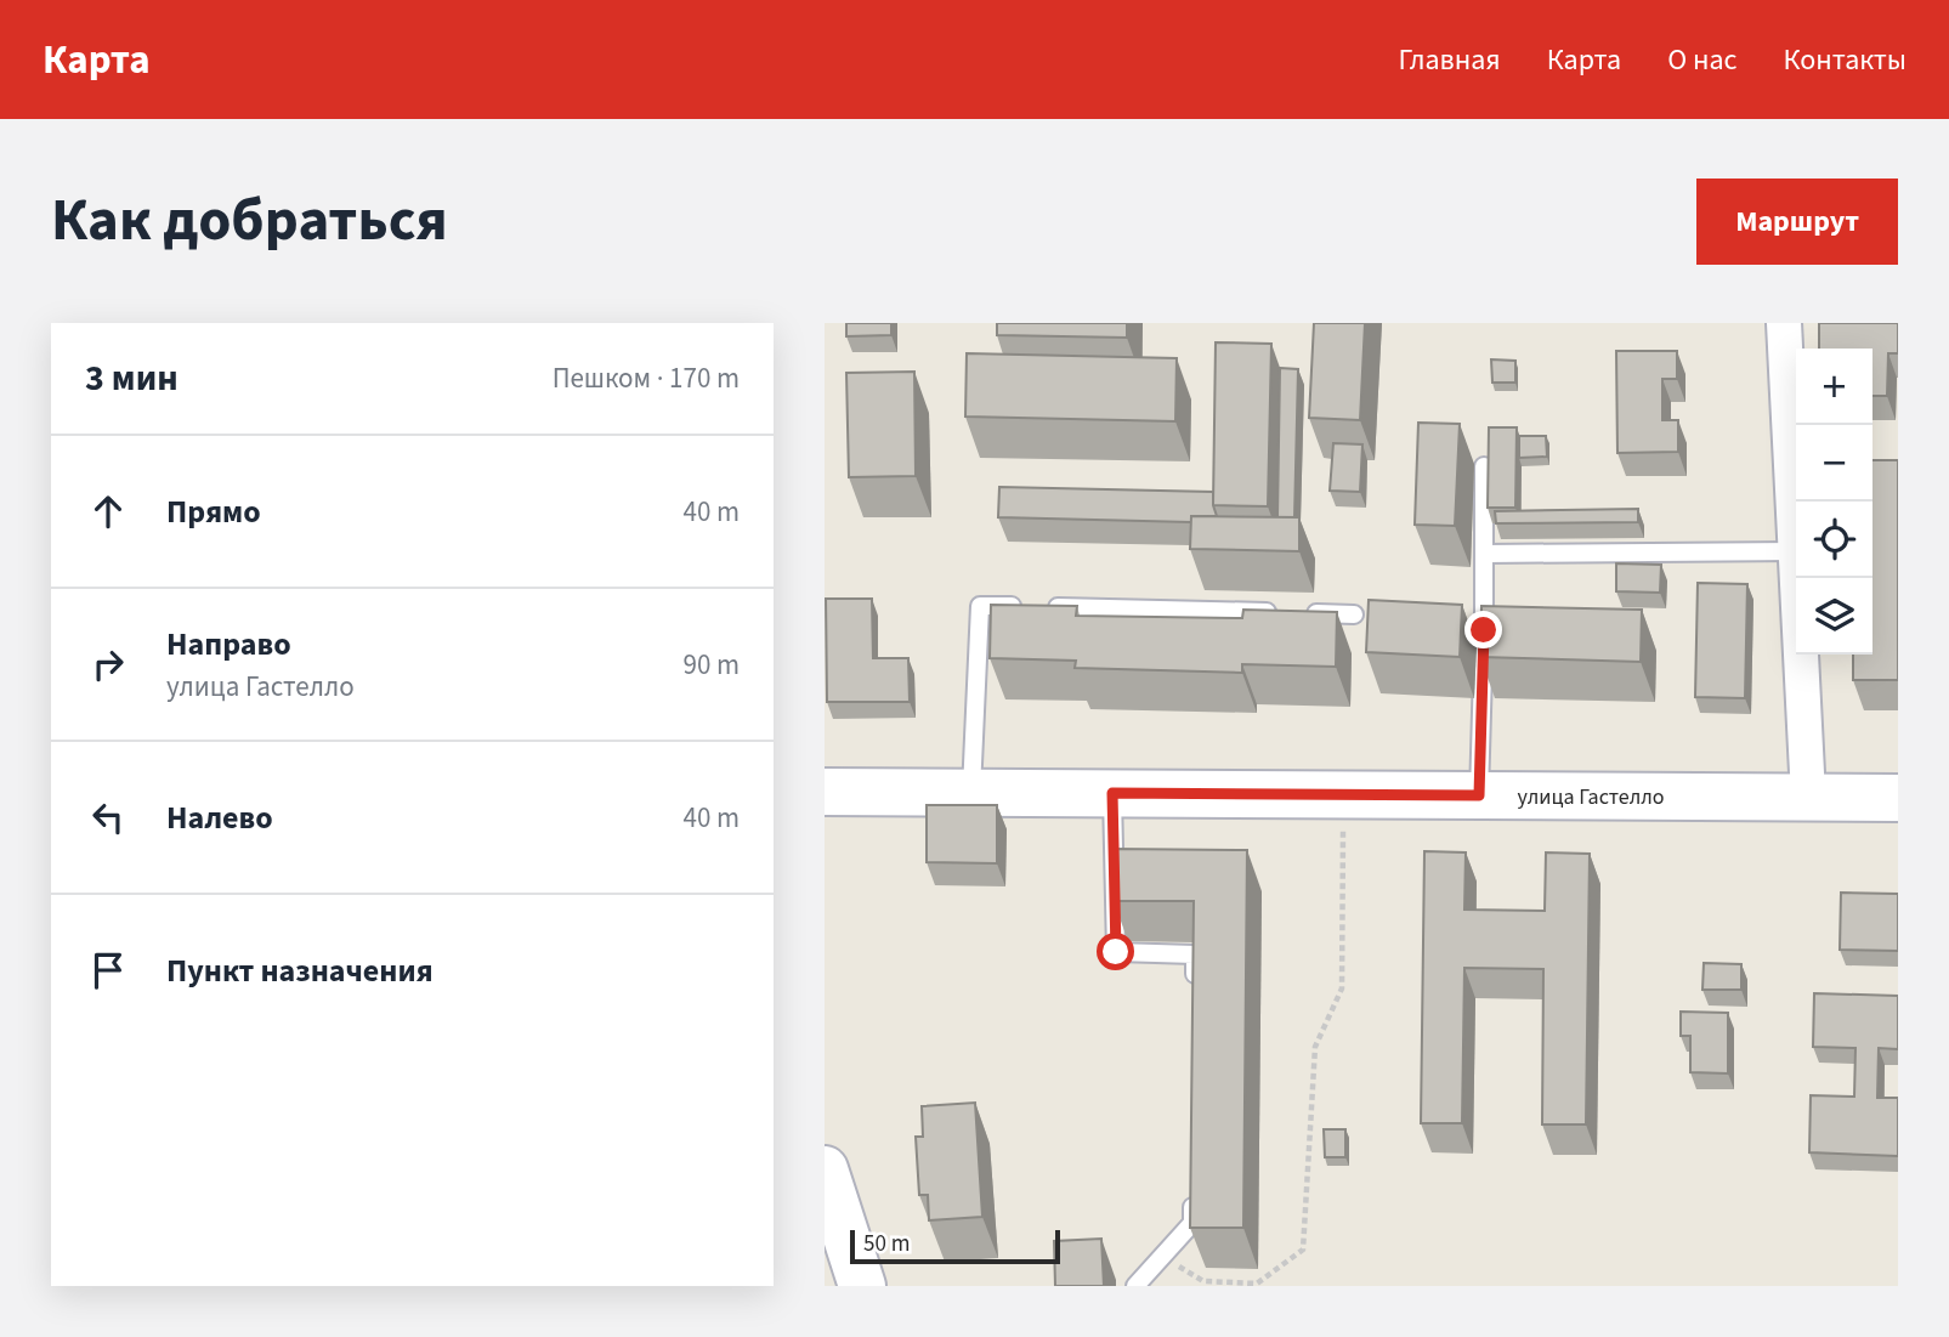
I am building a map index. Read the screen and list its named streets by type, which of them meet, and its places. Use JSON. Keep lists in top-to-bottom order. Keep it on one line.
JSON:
{"streets":{"main road":["улица Гастелло"]},"scale_bar":"50 m","page":{"header":"Карта","nav":["Главная","Карта","О нас","Контакты"],"title":"Как добраться","buttons":"Маршрут","heading":["3 мин","Пешком · 170 m"],"map_buttons":["+","−"],"list":[["Прямо","40 m"],["Направо","улица Гастелло","90 m"],["Налево","40 m"],"Пункт назначения"],"scale":"50 m"}}
